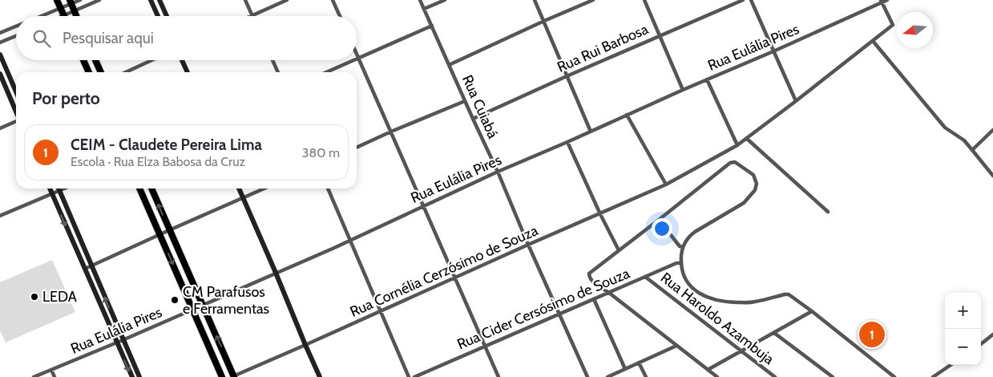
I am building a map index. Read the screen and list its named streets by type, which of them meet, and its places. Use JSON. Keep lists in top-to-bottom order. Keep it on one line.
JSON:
{"streets":{"street":["Rua Eulália Pires","Rua Rui Barbosa","Rua Cuiabá","Rua Cornélia Cerzósimo de Souza","Rua Cider Cersósimo de Souza","Rua Haroldo Azambuja"]},"crossings":[["Rua Eulália Pires","Rua Cuiabá"],["Rua Eulália Pires","Rua Cornélia Cerzósimo de Souza"],["Rua Rui Barbosa","Rua Cuiabá"],["Rua Cuiabá","Rua Cornélia Cerzósimo de Souza"],["Rua Cuiabá","Rua Cider Cersósimo de Souza"],["Rua Cider Cersósimo de Souza","Rua Haroldo Azambuja"]],"places":["LEDA","CM Parafusos e Ferramentas"],"north":"left","page":{"search":"Pesquisar aqui","heading":"Por perto","list":[{"mark":"1","name":"CEIM - Claudete Pereira Lima","note":"Escola · Rua Elza Babosa da Cruz","value":"380 m"}],"map_buttons":["+","−"],"pins":"1"}}
